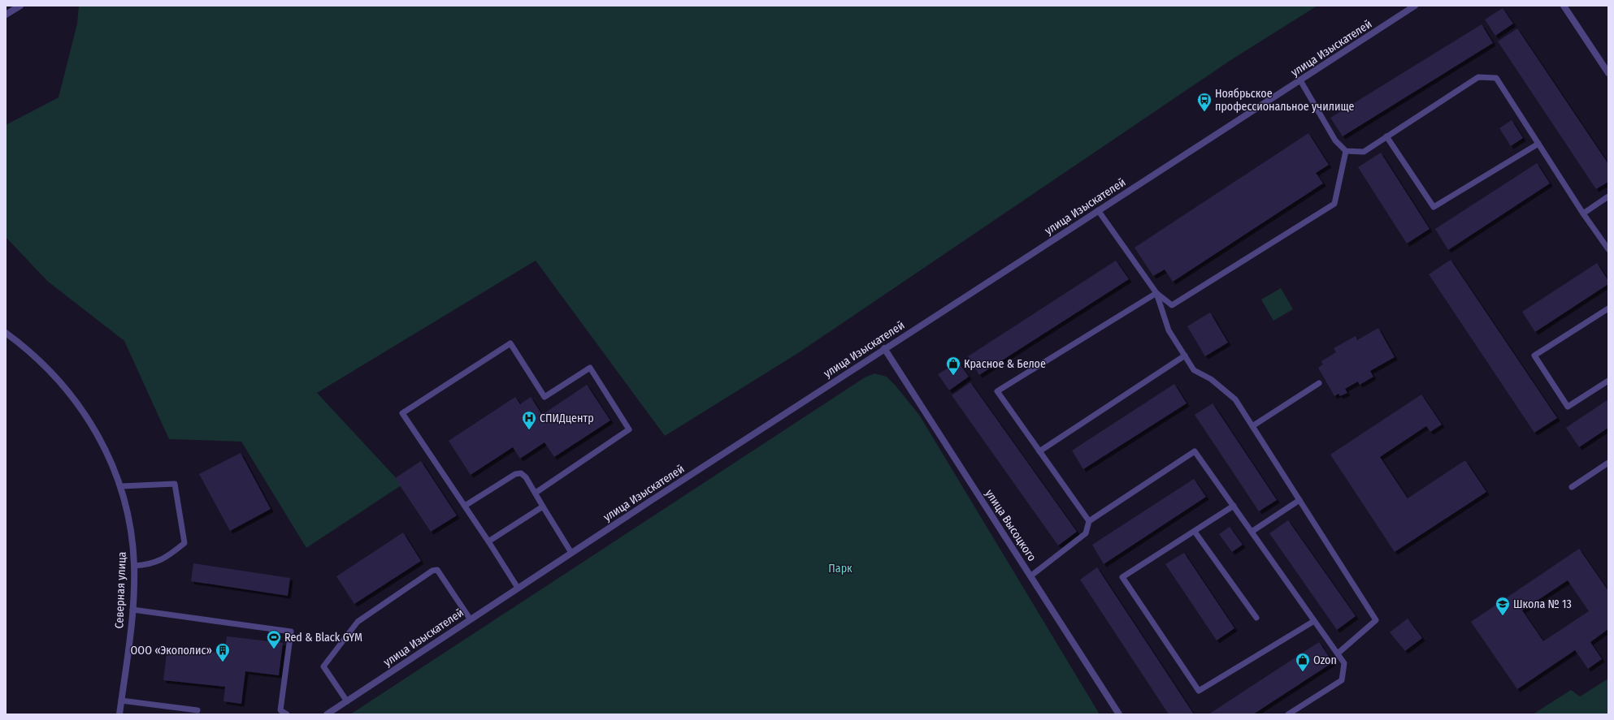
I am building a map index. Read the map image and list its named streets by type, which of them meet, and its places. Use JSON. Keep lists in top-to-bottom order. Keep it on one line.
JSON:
{"streets":{"street":["улица Изыскателей","улица Высоцкого","Северная улица"]},"crossings":[["улица Изыскателей","улица Высоцкого"]],"parks":["Парк"],"places":{"bus stop":["Ноябрьское профессиональное училище"],"shop":["Красное & Белое","Ozon"],"hospital":["СПИДцентр"],"school or university":["Школа № 13"],"sports":["Red & Black GYM"],"building":["ООО «Экополис»"]}}
